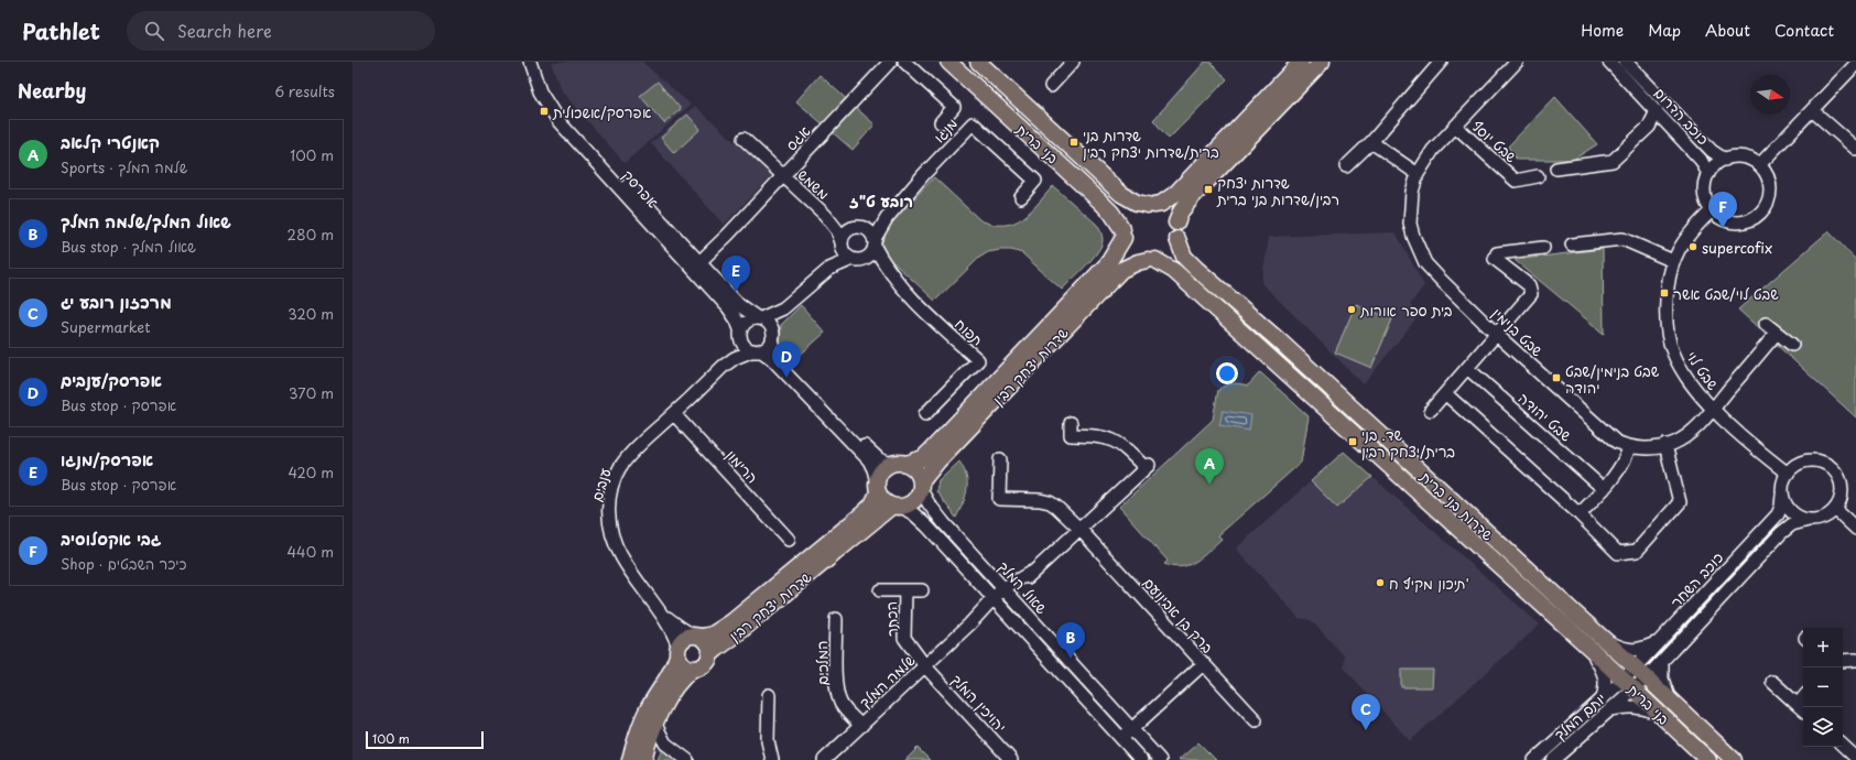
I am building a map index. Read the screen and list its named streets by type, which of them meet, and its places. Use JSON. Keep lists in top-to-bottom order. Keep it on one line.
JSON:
{"streets":{"main road":["בני ברית","שדרות יצחק רבין","שדרות בני ברית"],"street":["כוכב הדרום","מנגו","אגס","שבט יוסף","משמש","אפרסק","תפוח","שבט בנימין","שבט לוי","שבט יהודה","הרימון","ענבים","כוכב השחר","שאול המלך","ברק בן אבינועם","הכתר","המלכים","שלמה המלך","יהויכין המלך","יותם המלך"]},"crossings":[["כוכב הדרום","שבט לוי"],["מנגו","משמש"],["מנגו","תפוח"],["אגס","משמש"],["אגס","אפרסק"],["שבט יוסף","שבט בנימין"],["בני ברית","שדרות יצחק רבין"],["בני ברית","שדרות בני ברית"],["בני ברית","כוכב השחר"],["בני ברית","יותם המלך"],["משמש","תפוח"],["אפרסק","ענבים"],["שבט בנימין","שבט לוי"],["שדרות יצחק רבין","ענבים"],["שדרות יצחק רבין","שדרות בני ברית"],["שדרות יצחק רבין","שאול המלך"],["שבט לוי","כוכב השחר"],["הרימון","ענבים"],["שדרות בני ברית","כוכב השחר"],["כוכב השחר","יותם המלך"],["שאול המלך","שלמה המלך"],["ברק בן אבינועם","שלמה המלך"],["הכתר","שלמה המלך"],["הכתר","יהויכין המלך"],["המלכים","שלמה המלך"],["שלמה המלך","יהויכין המלך"]],"districts":["רובע ט\"ז"],"places":{"transit":["אפרסק/אשכולית","שדרות בני ברית/שדרות יצחק רבין","שדרות יצחק רבין/שדרות בני ברית","שבט לוי/שבט אשר","שבט בנימין/שבט יהודה","שד. בני ברית/יצחק רבין"],"other":["supercofix","בית ספר אורות","תיכון מקיף ח'"]},"scale_bar":"100 m","north":"right","page":{"header":"Pathlet","search":"Search here","nav":["Home","Map","About","Contact"],"heading":["Nearby","6 results"],"list":[{"mark":"A","name":"קאנטרי קלאב","note":"Sports · שלמה המלך","value":"100 m"},{"mark":"B","name":"שאול המלך/שלמה המלך","note":"Bus stop · שאול המלך","value":"280 m"},{"mark":"C","name":"מרכזון רובע יג","note":"Supermarket","value":"320 m"},{"mark":"D","name":"אפרסק/ענבים","note":"Bus stop · אפרסק","value":"370 m"},{"mark":"E","name":"אפרסק/מנגו","note":"Bus stop · אפרסק","value":"420 m"},{"mark":"F","name":"גבי אקסלוסיב","note":"Shop · כיכר השבטים","value":"440 m"}],"pins":["F","E","D","A","B","C"],"map_buttons":["+","−"],"scale":"100 m"}}
